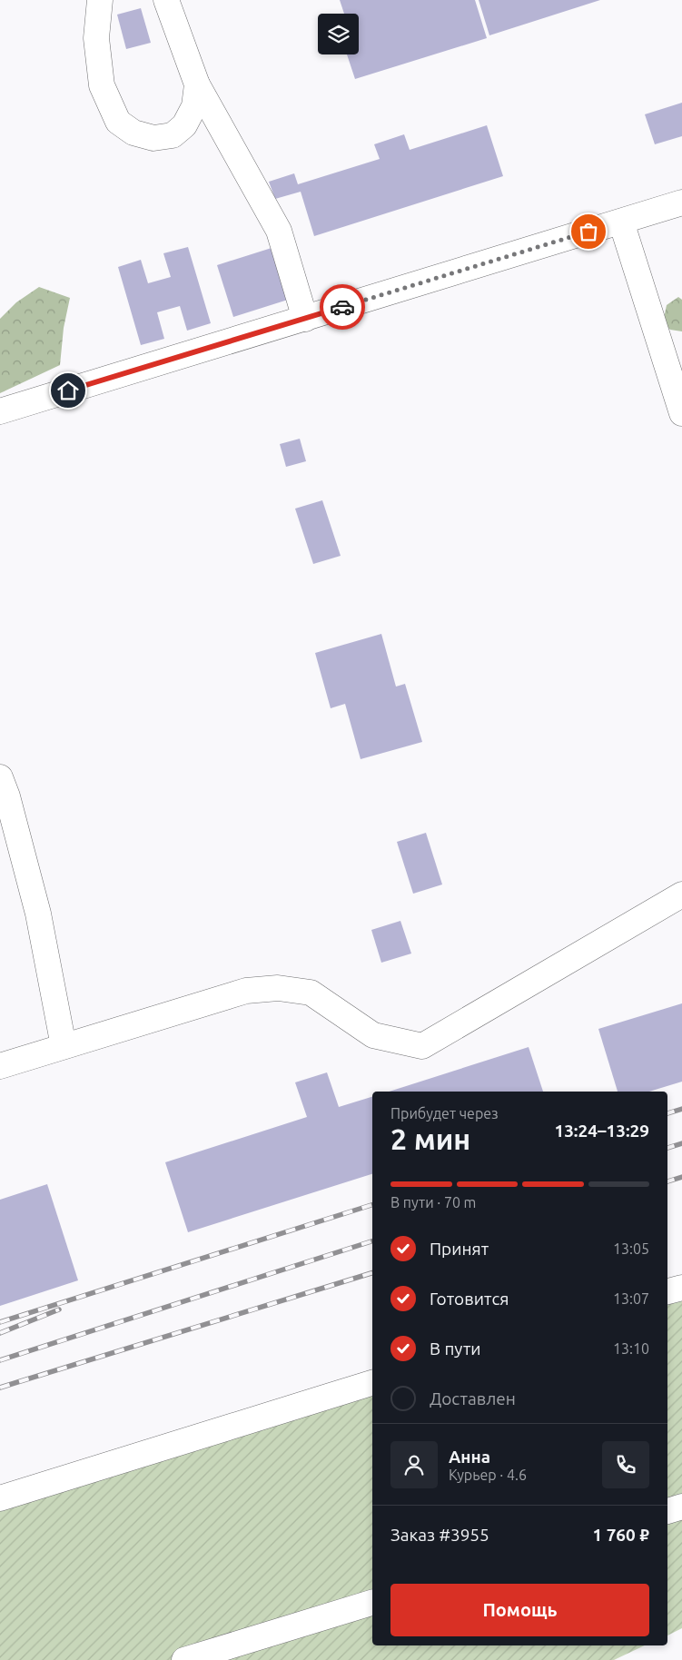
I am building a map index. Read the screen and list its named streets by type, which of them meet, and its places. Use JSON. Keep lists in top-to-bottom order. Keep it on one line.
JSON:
{"page":{"heading":["2 мин","Прибудет через","13:24–13:29"],"panel":["Анна","Курьер · 4.6","Заказ #3955","1 760 ₽"],"bar":"В пути · 70 m","list":[["Принят","13:05"],["Готовится","13:07"],["В пути","13:10"],"Доставлен"],"buttons":"Помощь"}}
